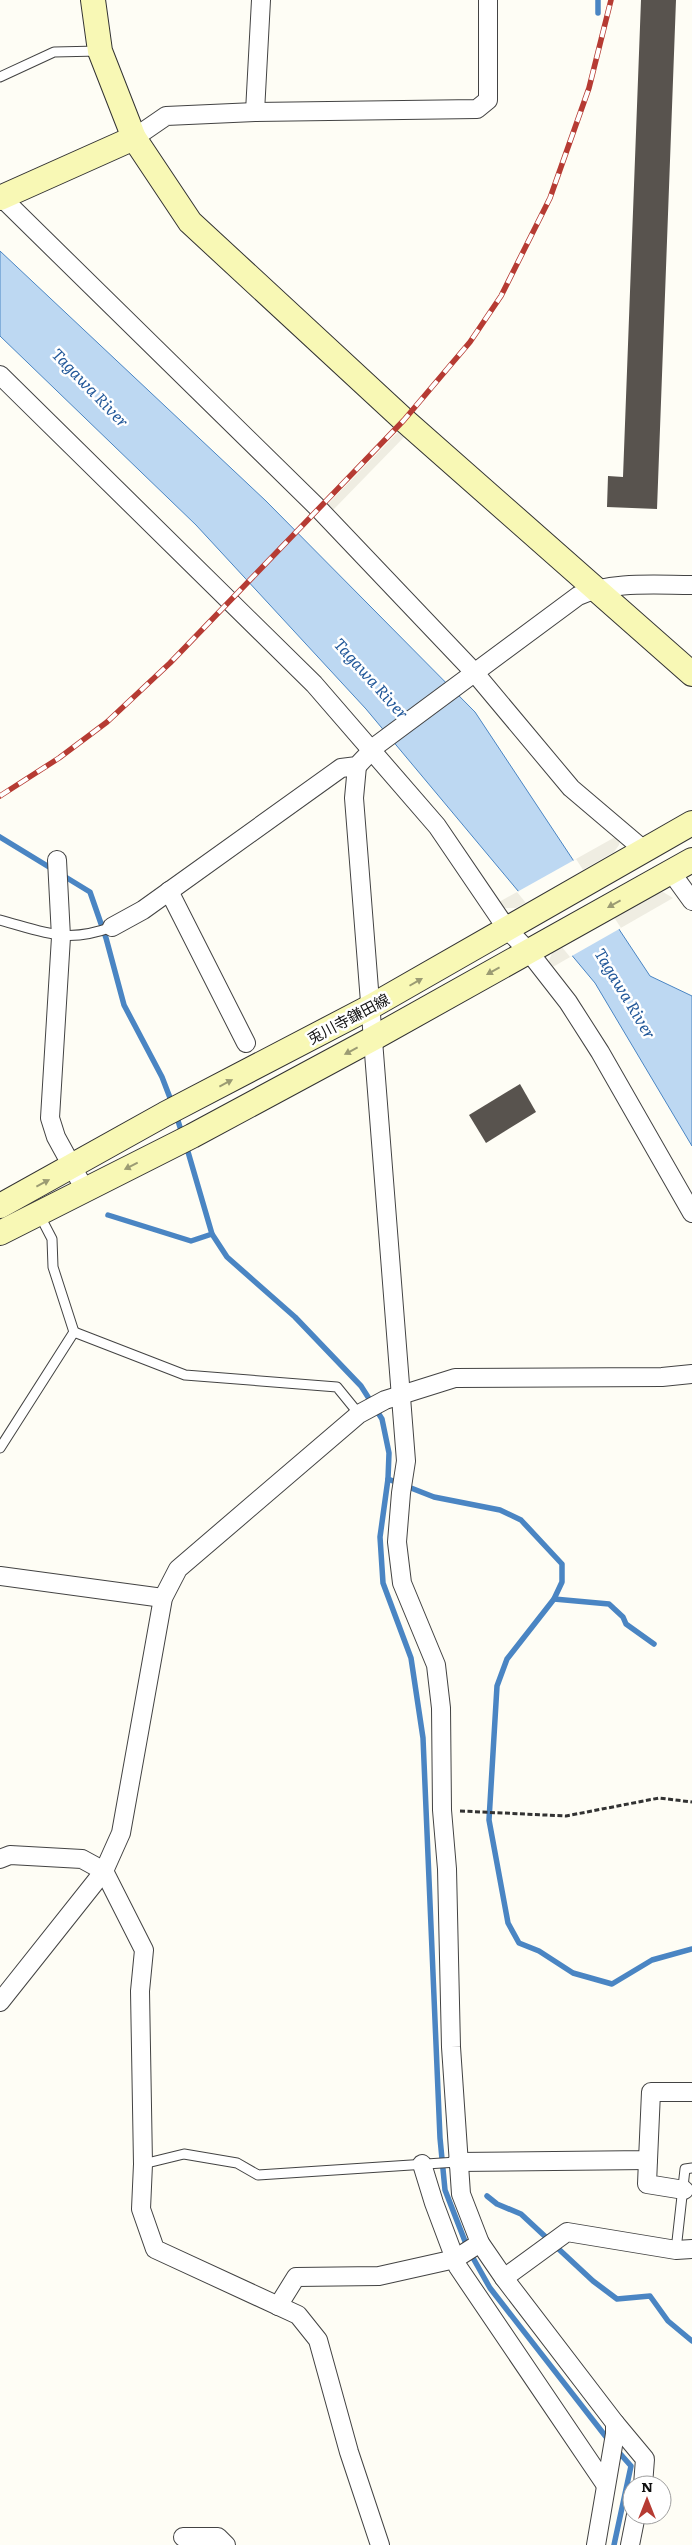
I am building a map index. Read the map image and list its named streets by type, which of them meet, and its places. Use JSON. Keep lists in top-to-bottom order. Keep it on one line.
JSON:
{"streets":{"main road":["兎川寺鎌田線"]},"water":["Tagawa River"],"north":"top"}
